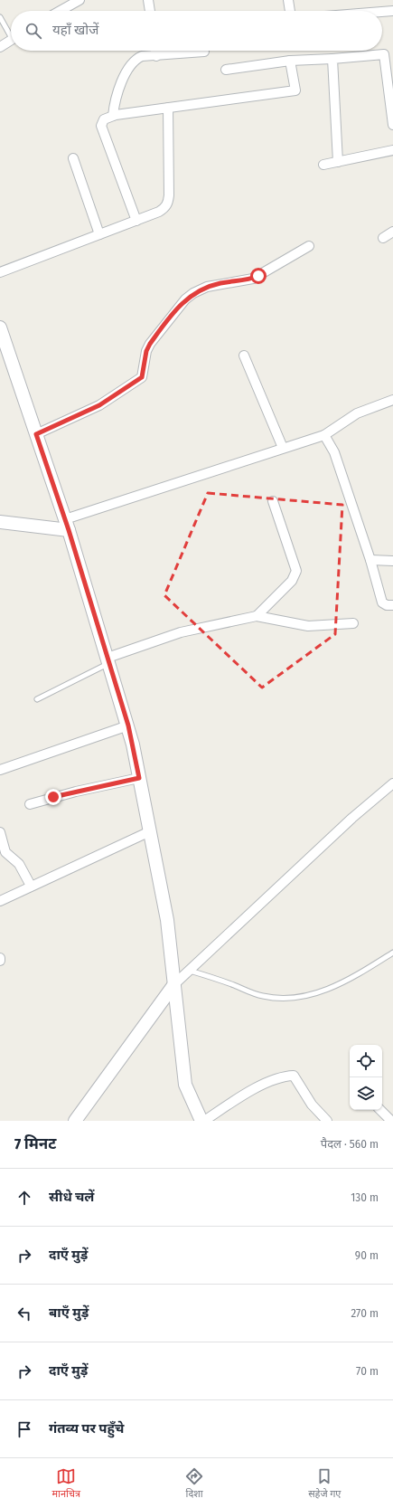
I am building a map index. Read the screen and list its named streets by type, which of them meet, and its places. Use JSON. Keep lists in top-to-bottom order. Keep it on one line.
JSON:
{"page":{"search":"यहाँ खोजें","heading":["7 मिनट","पैदल · 560 m"],"list":[["सीधे चलें","130 m"],["दाएँ मुड़ें","90 m"],["बाएँ मुड़ें","270 m"],["दाएँ मुड़ें","70 m"],"गंतव्य पर पहुँचे"],"nav":["मानचित्र","दिशा","सहेजे गए"]}}
